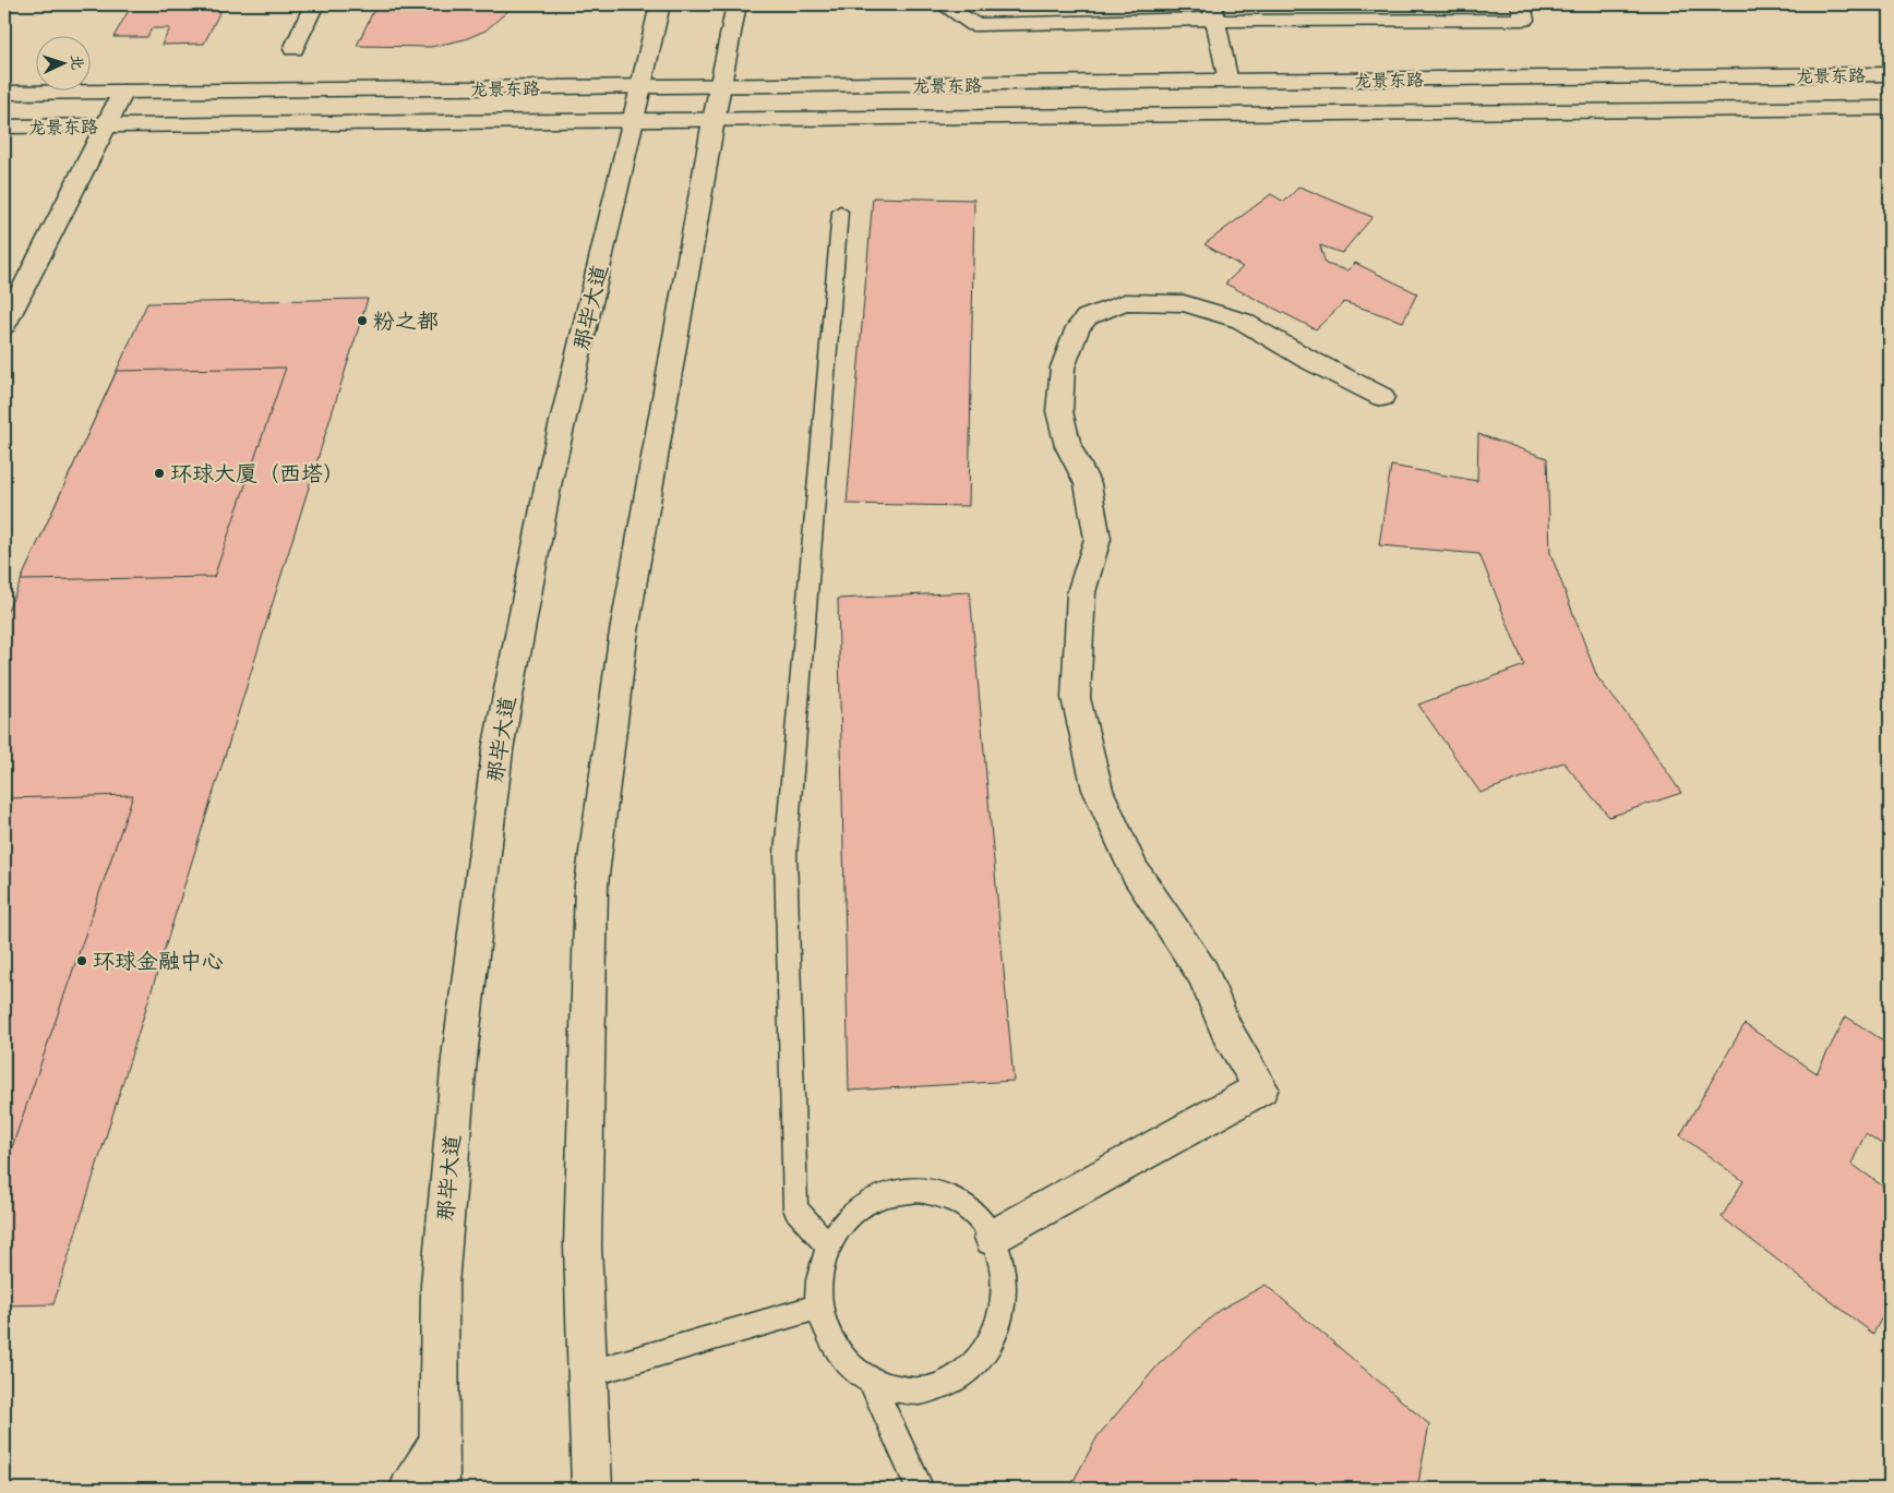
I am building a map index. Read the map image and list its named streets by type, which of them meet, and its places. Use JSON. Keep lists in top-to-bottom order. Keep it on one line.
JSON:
{"streets":{"main road":["龙景东路","那毕大道"]},"crossings":[["龙景东路","那毕大道"]],"places":["粉之都","环球大厦（西塔）","环球金融中心"],"north":"right"}
